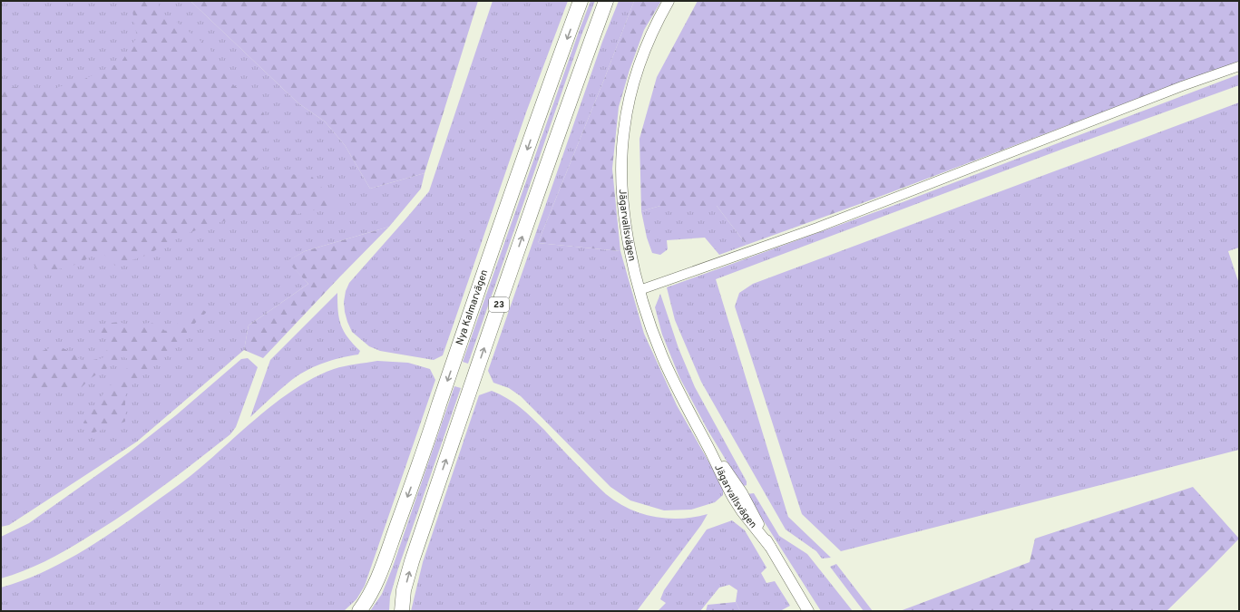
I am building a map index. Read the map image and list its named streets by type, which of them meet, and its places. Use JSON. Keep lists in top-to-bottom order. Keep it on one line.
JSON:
{"streets":{"main road":["23","Nya Kalmarvägen"],"street":["Jägarvallsvägen"]}}
